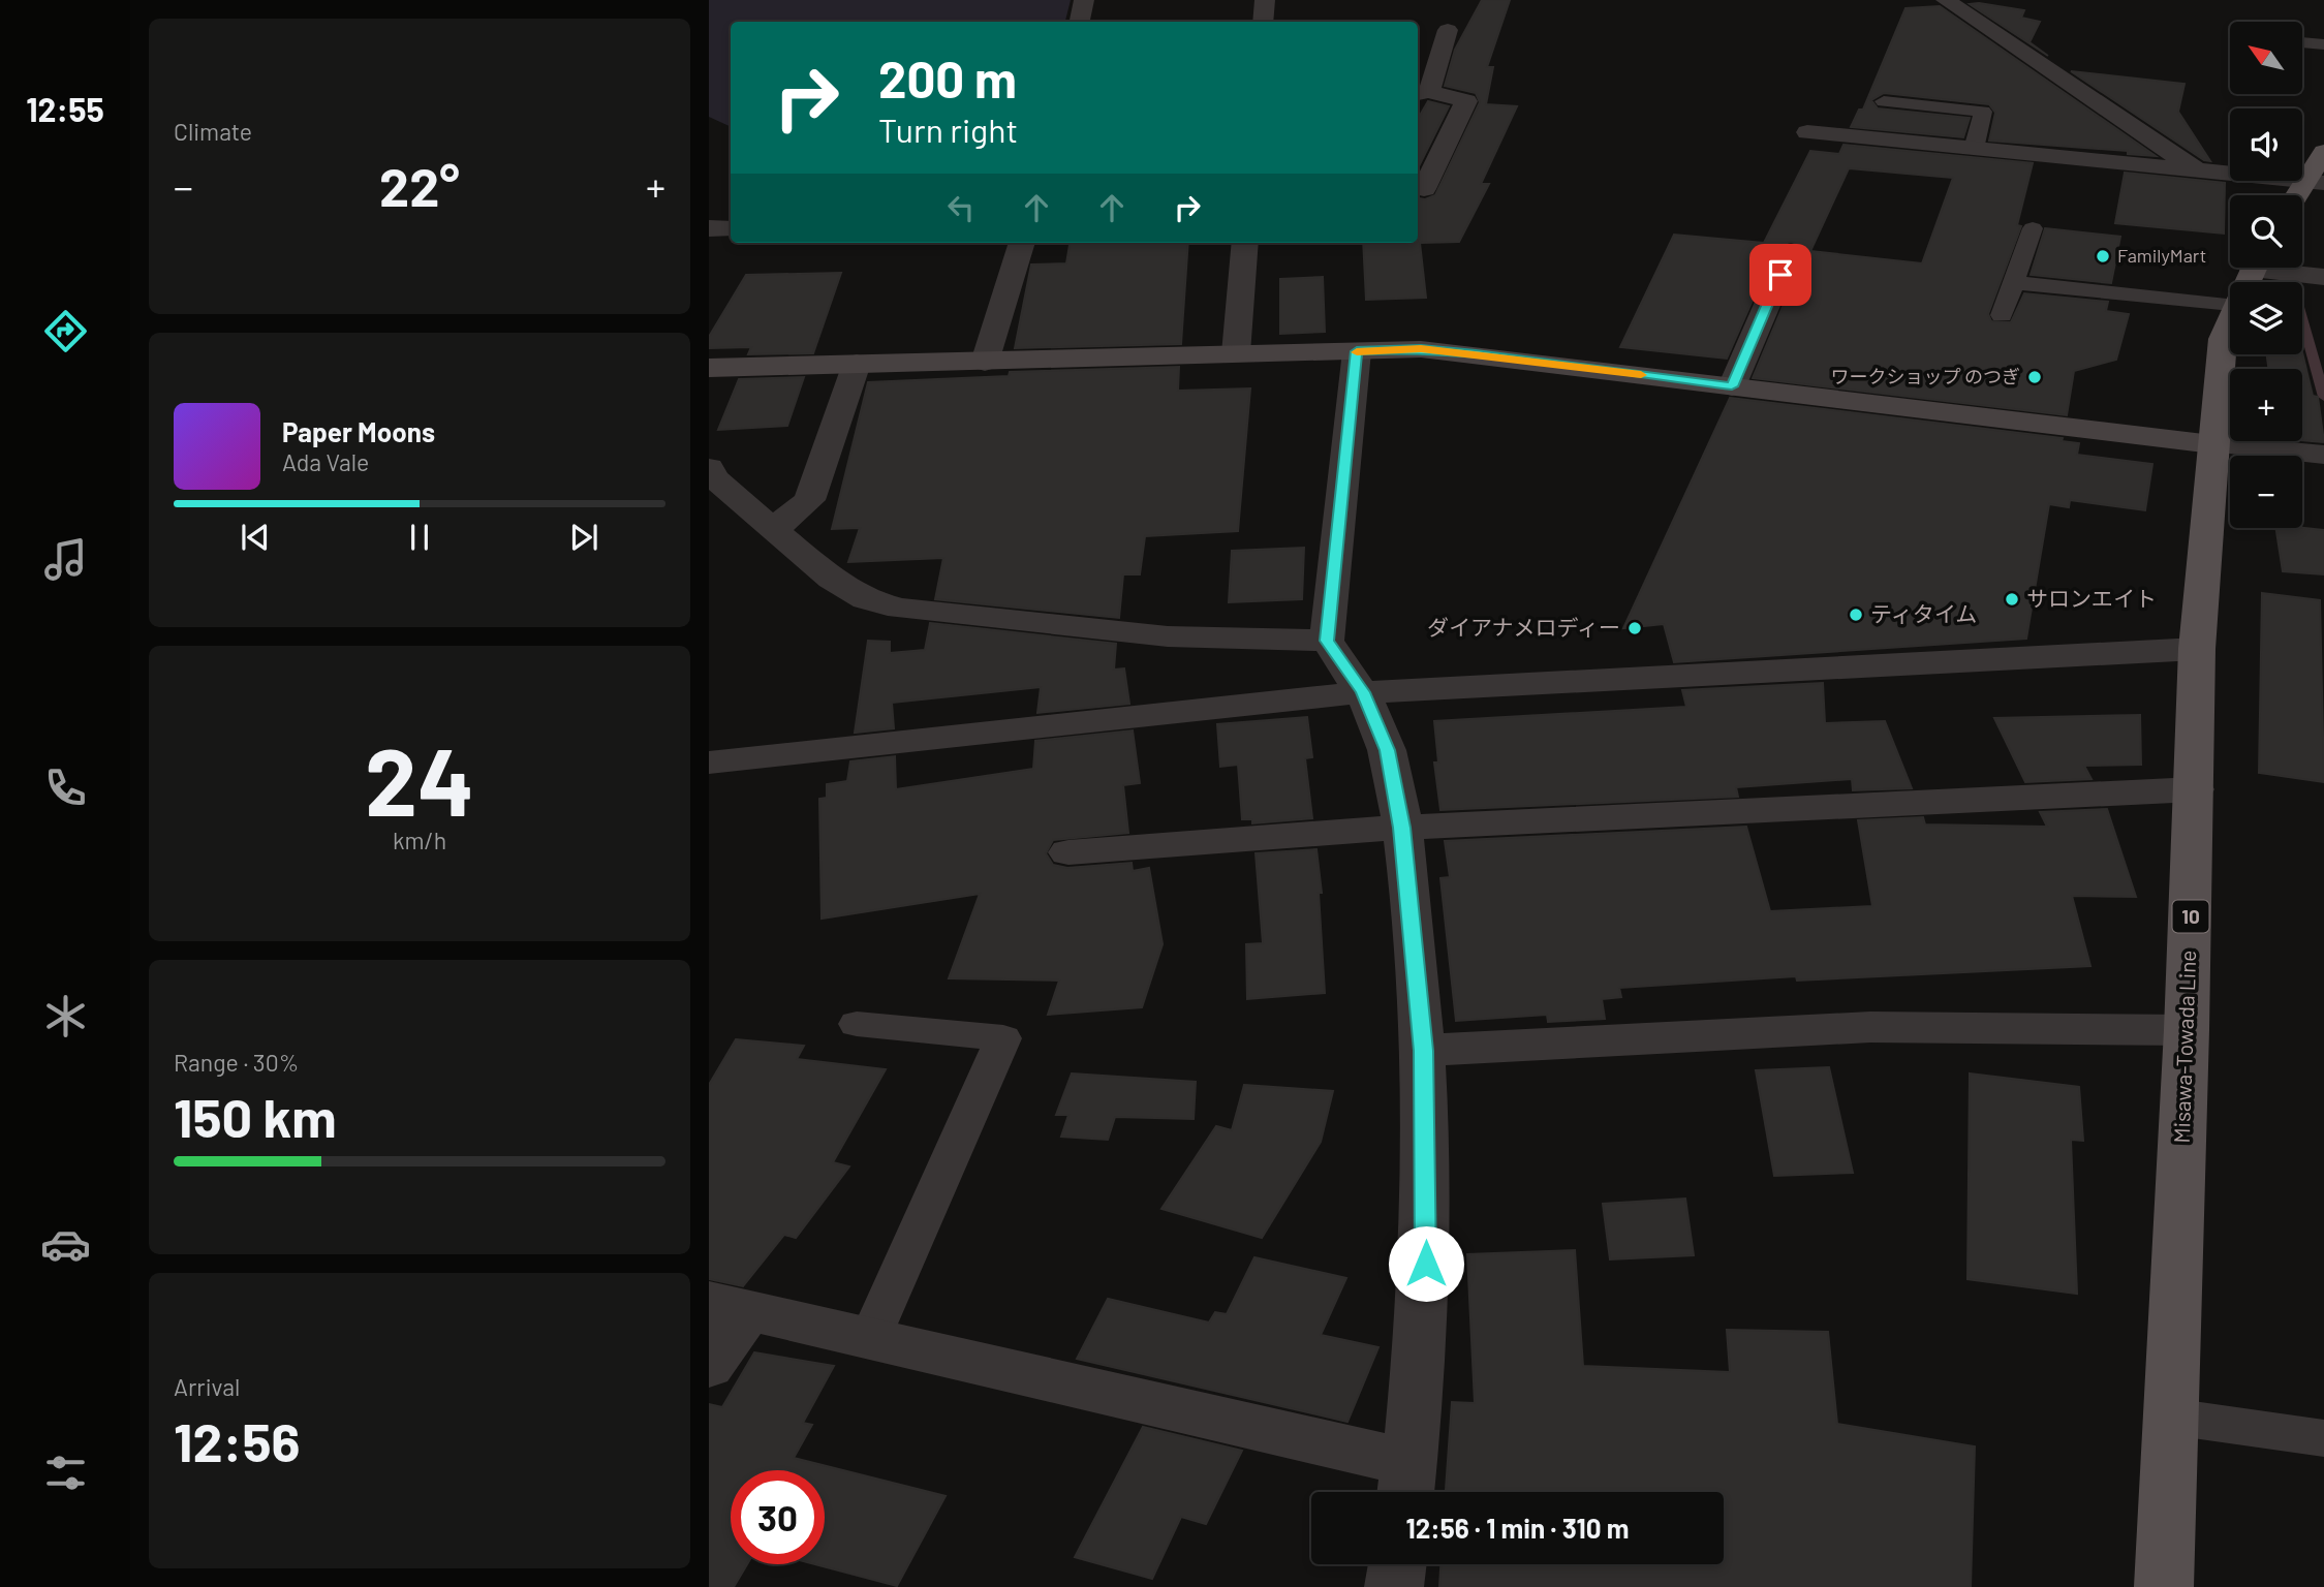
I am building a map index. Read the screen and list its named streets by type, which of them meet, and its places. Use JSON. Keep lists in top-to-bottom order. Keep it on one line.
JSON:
{"streets":{"main road":["10","Misawa-Towada Line"]},"places":["FamilyMart","ワークショップ のつぎ","サロンエイト","ティタイム","ダイアナメロディー"],"north":"top left","page":{"tabs":"12:55","tile":["Climate",["24","km/h"],["Range · 30%","150 km"],["Arrival","12:56"]],"map_buttons":["+","−"],"turn":["200 m","Turn right"],"heat":["−","22°","+"],"song":["Paper Moons","Ada Vale"],"limit":"30","trip":"12:56 · 1 min · 310 m"}}
